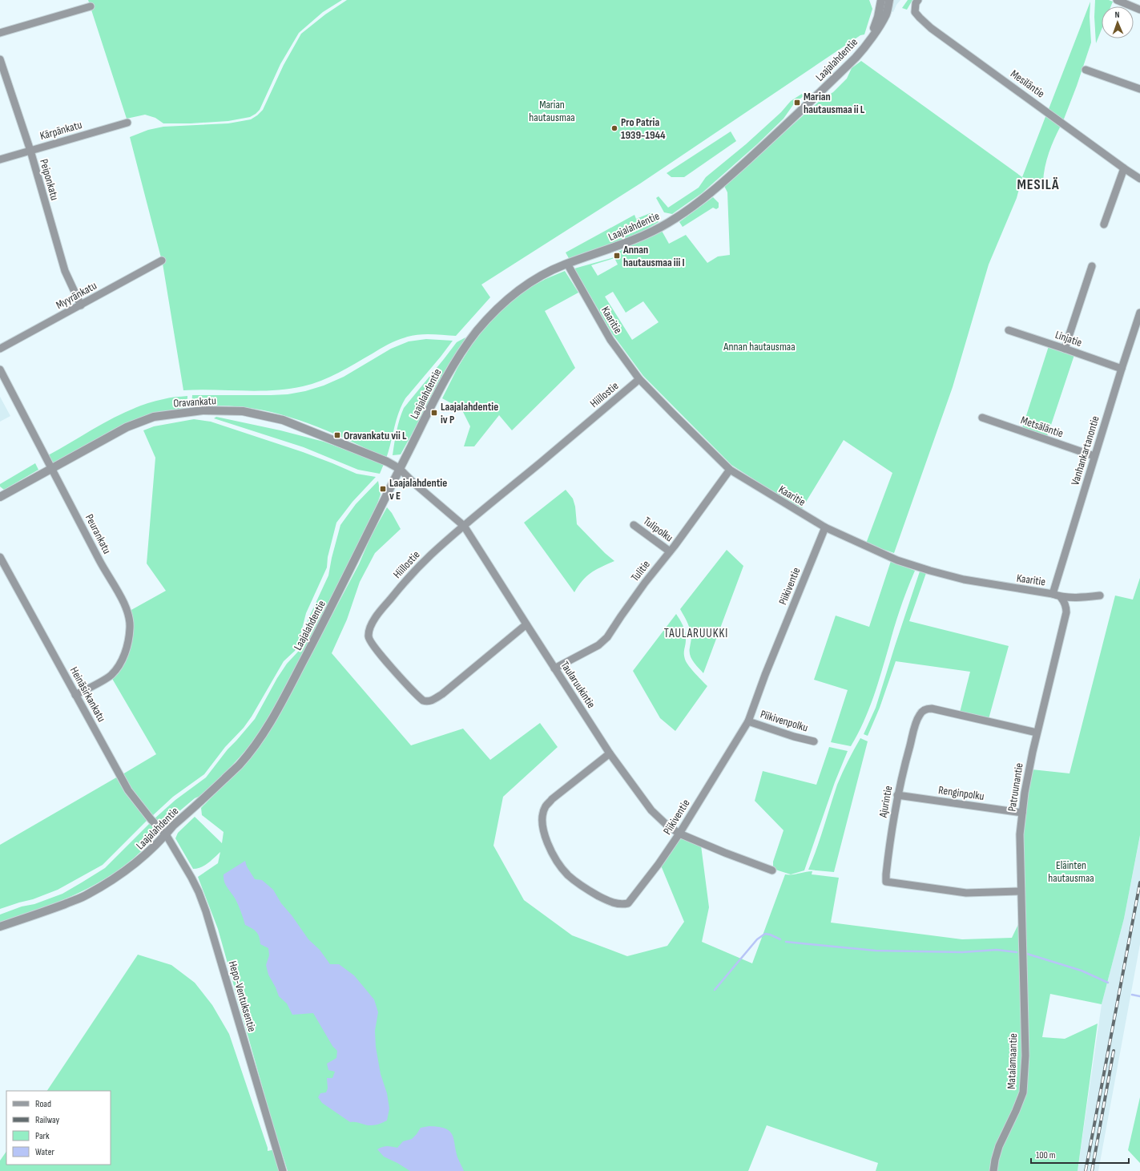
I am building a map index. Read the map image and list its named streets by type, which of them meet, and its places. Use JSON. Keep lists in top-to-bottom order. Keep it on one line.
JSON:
{"streets":{"street":["Laajalahdentie","Mesiläntie","Kärpänkatu","Peiponkatu","Myyränkatu","Kaaritie","Linjatie","Hiillostie","Oravankatu","Metsäläntie","Vanhankartanontie","Tulipolku","Peurankatu","Tulitie","Piikiventie","Taularuukintie","Heinäsirkankatu","Piikivenpolku","Patruunantie","Renginpolku","Ajurintie","Hepo-Ventuksentie","Matalamaantie"]},"crossings":[["Laajalahdentie","Kaaritie"],["Laajalahdentie","Oravankatu"],["Laajalahdentie","Taularuukintie"],["Laajalahdentie","Heinäsirkankatu"],["Laajalahdentie","Hepo-Ventuksentie"],["Kärpänkatu","Peiponkatu"],["Peiponkatu","Myyränkatu"],["Kaaritie","Hiillostie"],["Kaaritie","Vanhankartanontie"],["Kaaritie","Tulitie"],["Kaaritie","Piikiventie"],["Kaaritie","Patruunantie"],["Linjatie","Vanhankartanontie"],["Hiillostie","Taularuukintie"],["Oravankatu","Peurankatu"],["Oravankatu","Taularuukintie"],["Metsäläntie","Vanhankartanontie"],["Tulipolku","Tulitie"],["Peurankatu","Heinäsirkankatu"],["Tulitie","Taularuukintie"],["Piikiventie","Taularuukintie"],["Piikiventie","Piikivenpolku"],["Heinäsirkankatu","Hepo-Ventuksentie"],["Patruunantie","Renginpolku"],["Patruunantie","Ajurintie"],["Patruunantie","Matalamaantie"],["Renginpolku","Ajurintie"]],"districts":["MESILÄ","TAULARUUKKI"],"parks":["Marian hautausmaa","Annan hautausmaa","Eläinten hautausmaa"],"places":{"transit":["Marian hautausmaa ii L","Annan hautausmaa iii I","Laajalahdentie iv P","Oravankatu vii L","Laajalahdentie v E"],"other":["Pro Patria 1939-1944"]},"legend":["Road","Railway","Park","Water"],"scale_bar":"100 m","north":"top"}
